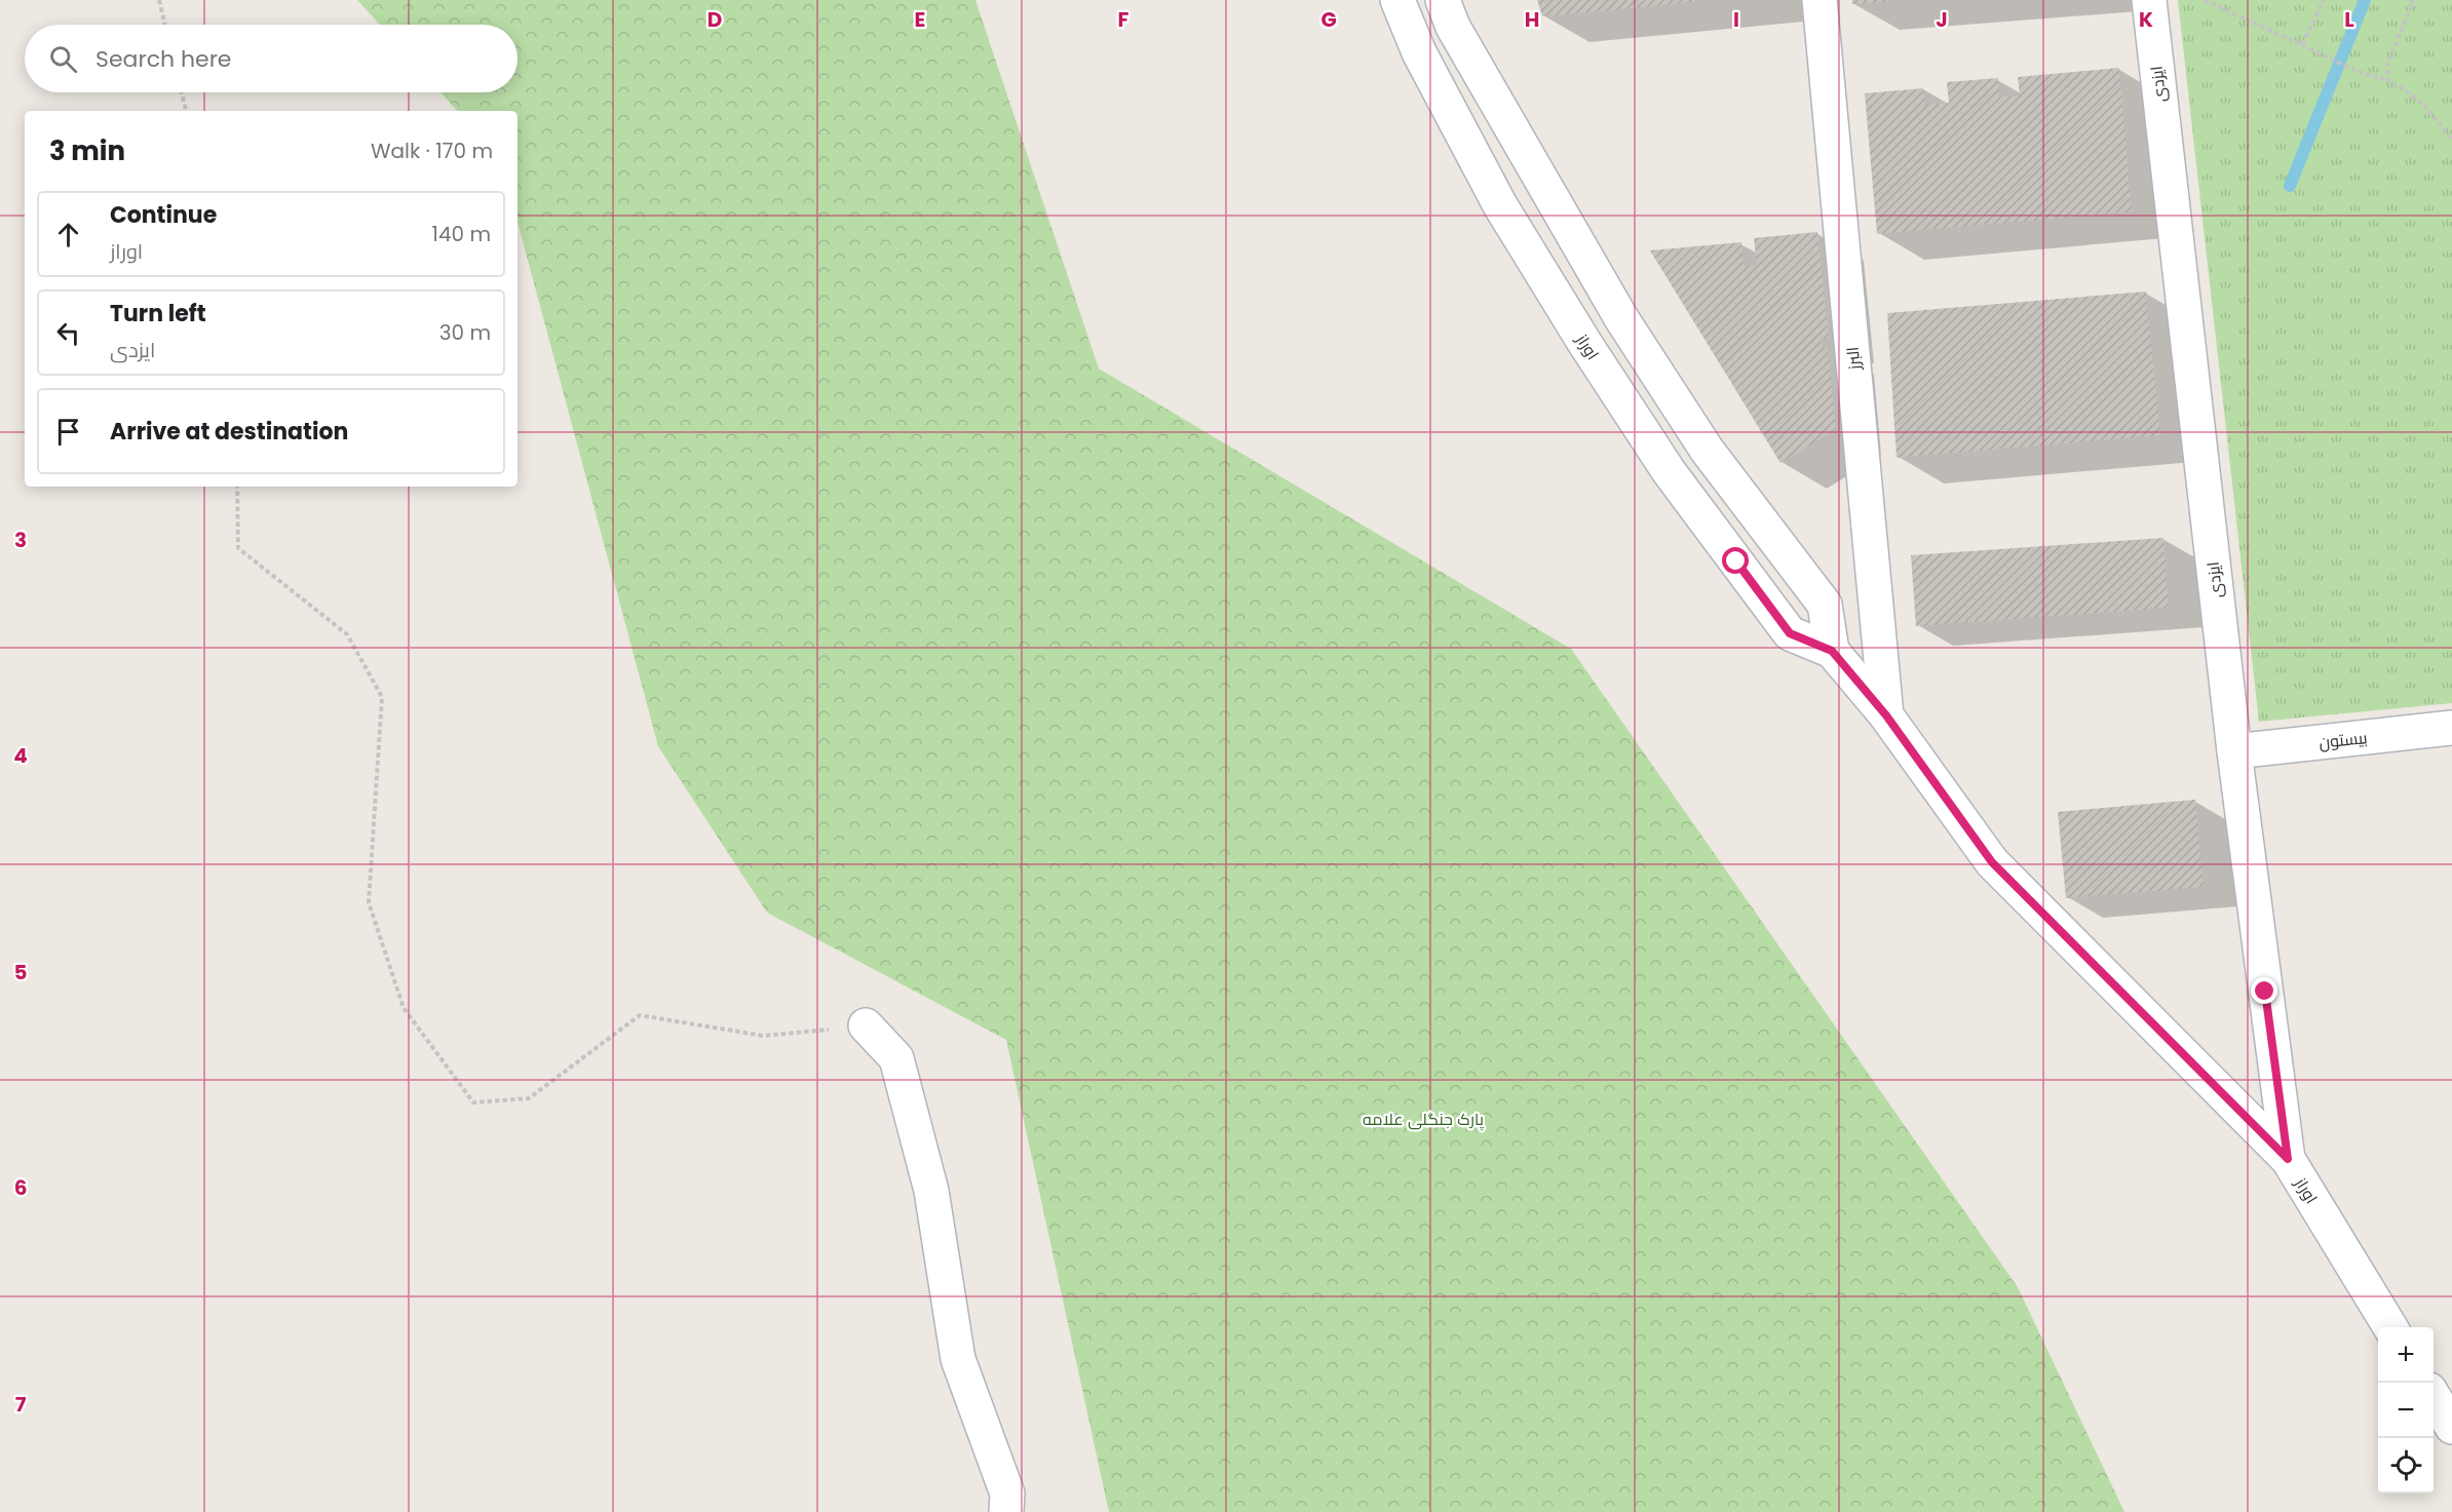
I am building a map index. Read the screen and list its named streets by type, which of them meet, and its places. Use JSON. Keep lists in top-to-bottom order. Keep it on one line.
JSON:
{"streets":{"street":["ایزدی","اوراز","البرز","بیستون"]},"crossings":[["ایزدی","اوراز"],["ایزدی","بیستون"],["اوراز","البرز"]],"parks":["پارک جنگلی علامه"],"page":{"search":"Search here","heading":["3 min","Walk · 170 m"],"list":[["Continue","اوراز","140 m"],["Turn left","ایزدی","30 m"],"Arrive at destination"],"map_buttons":["+","−"]},"grid":{"columns":["D","E","F","G","H","I","J","K","L"],"rows":["3","4","5","6","7"]}}
